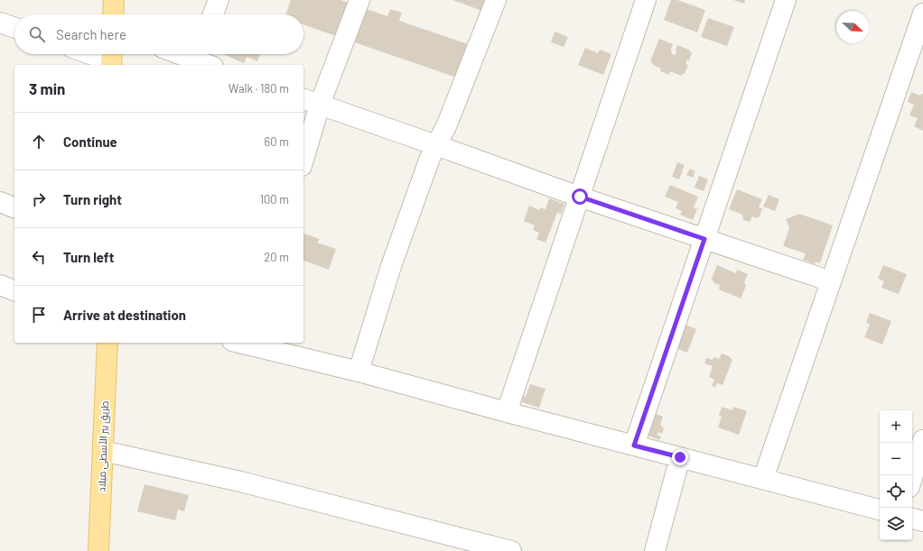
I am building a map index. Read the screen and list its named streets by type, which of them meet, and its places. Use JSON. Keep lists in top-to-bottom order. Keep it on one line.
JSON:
{"streets":{"main road":["طريق بير الأسطى ميلاد"]},"north":"bottom right","page":{"search":"Search here","heading":["3 min","Walk · 180 m"],"list":[["Continue","60 m"],["Turn right","100 m"],["Turn left","20 m"],"Arrive at destination"],"map_buttons":["+","−"]}}
